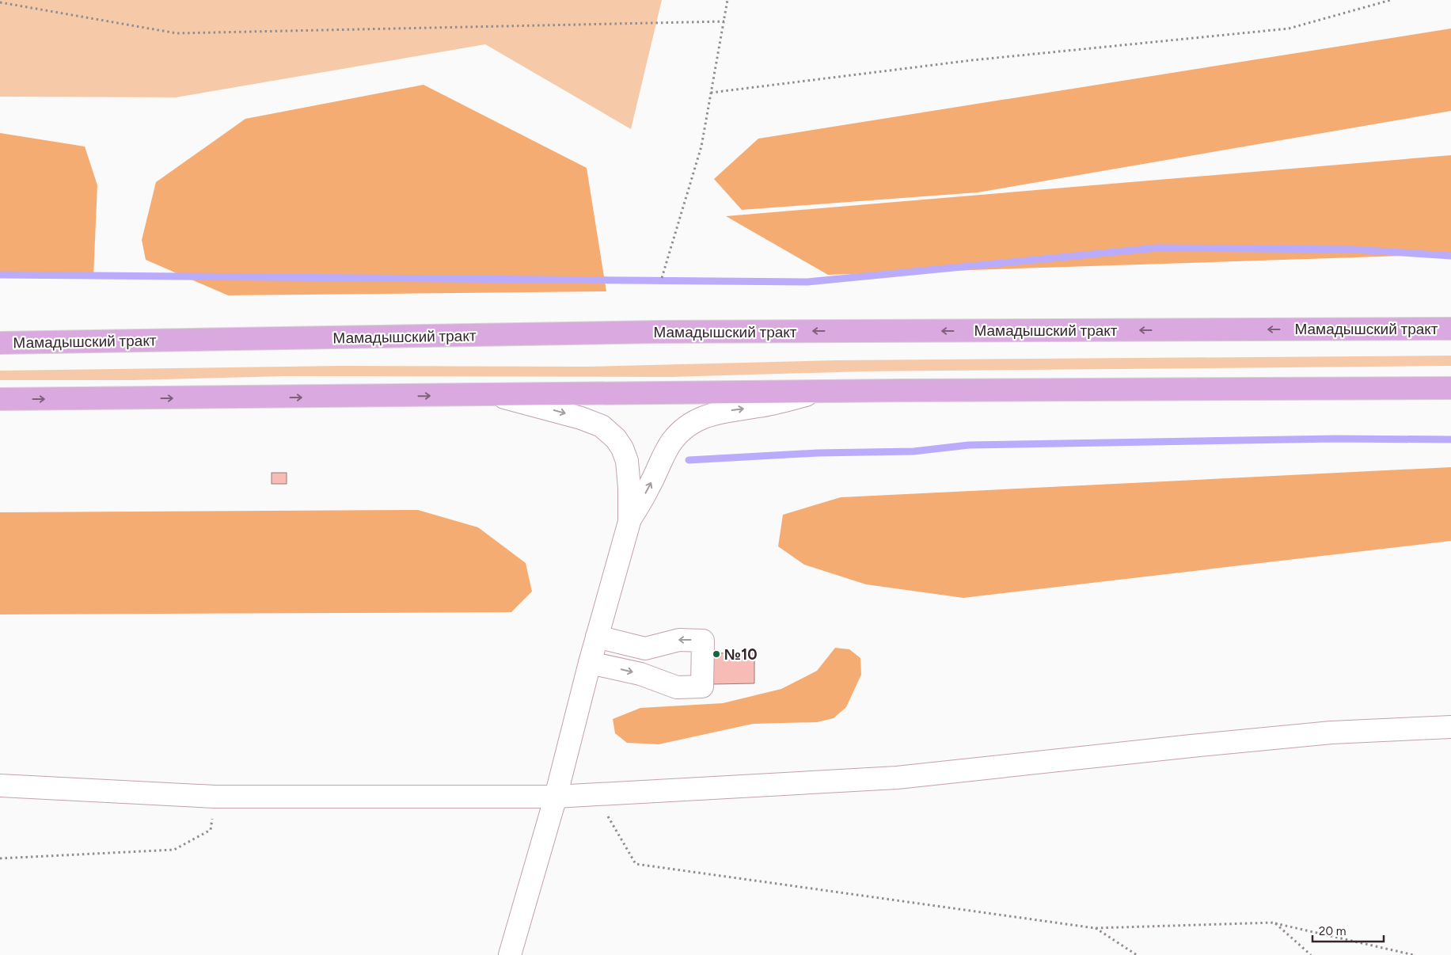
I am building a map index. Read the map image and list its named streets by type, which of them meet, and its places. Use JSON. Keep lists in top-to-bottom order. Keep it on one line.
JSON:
{"streets":{"main road":["Мамадышский тракт"]},"places":["№10"],"scale_bar":"20 m"}
